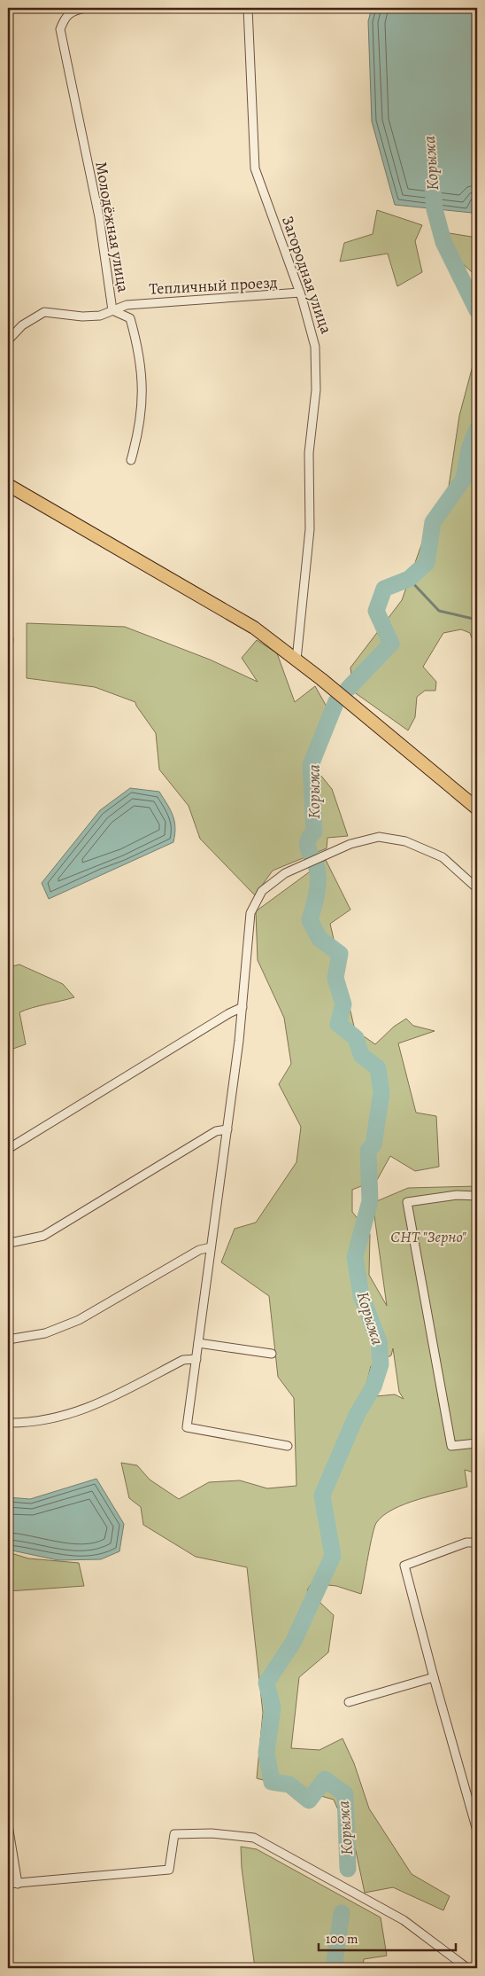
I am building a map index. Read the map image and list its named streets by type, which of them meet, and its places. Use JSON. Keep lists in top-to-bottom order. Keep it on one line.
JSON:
{"streets":{"street":["Молодёжная улица","Загородная улица","Тепличный проезд"]},"crossings":[["Молодёжная улица","Тепличный проезд"],["Загородная улица","Тепличный проезд"]],"water":["Корыжа"],"parks":["СНТ \"Зерно\""],"scale_bar":"100 m"}
